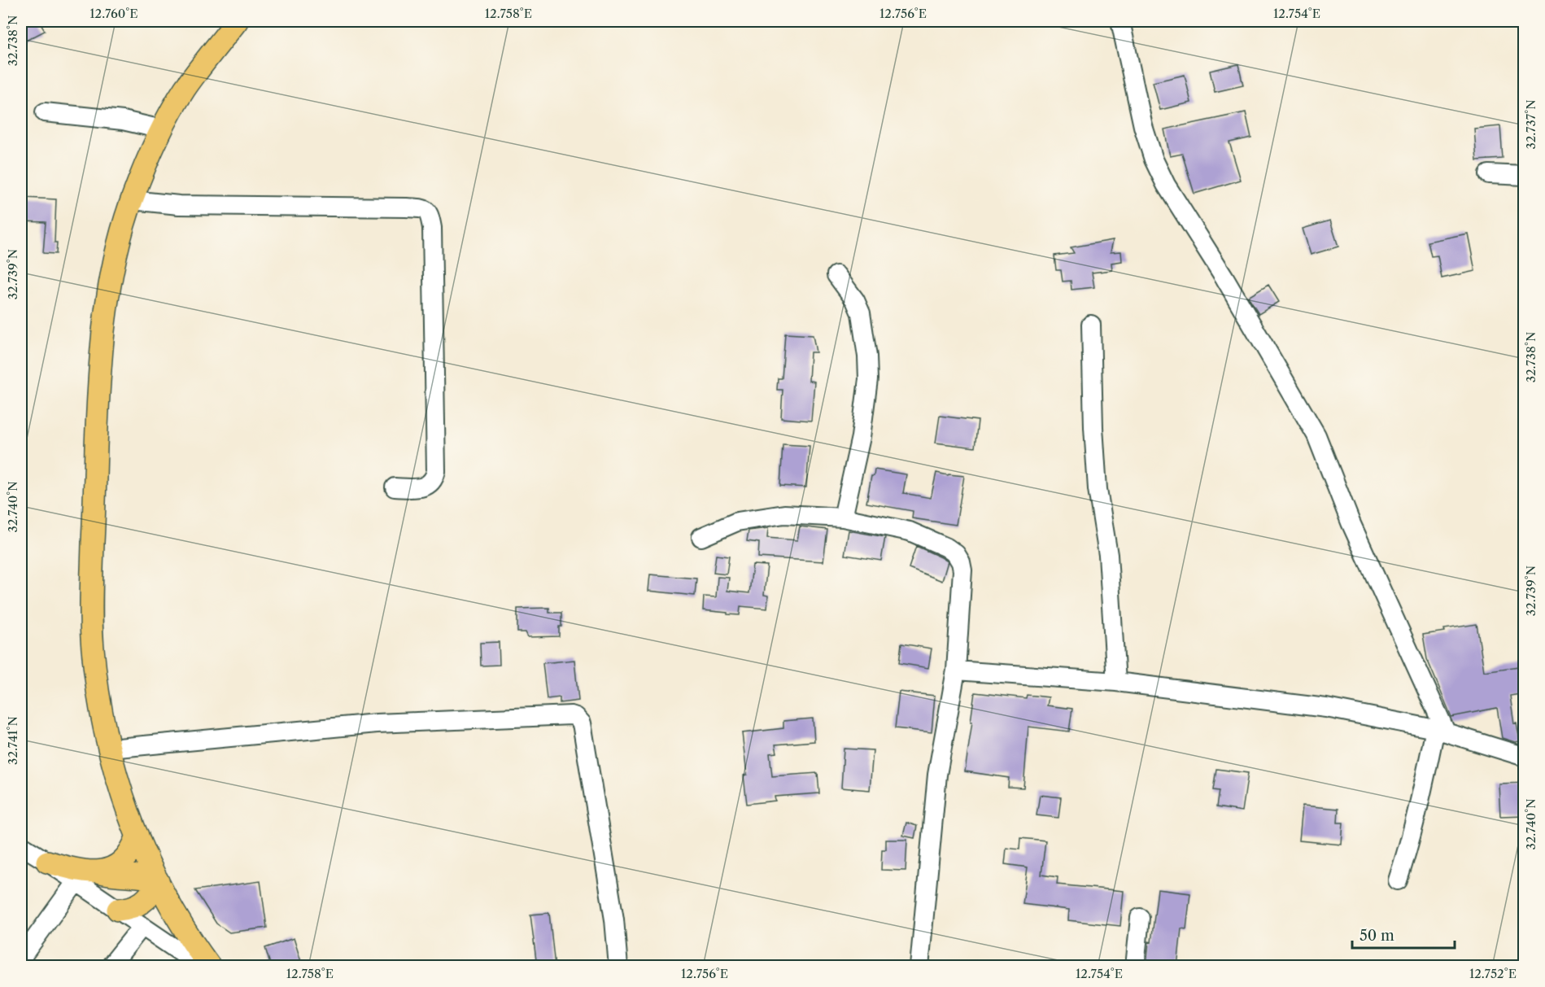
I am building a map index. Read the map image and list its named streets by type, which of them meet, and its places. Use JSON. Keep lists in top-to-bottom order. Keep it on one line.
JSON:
{"scale_bar":"50 m","coordinates":["12.760°E","12.758°E","12.756°E","12.754°E","32.738°N","32.737°N","32.739°N","32.740°N","32.741°N","12.752°E"]}
